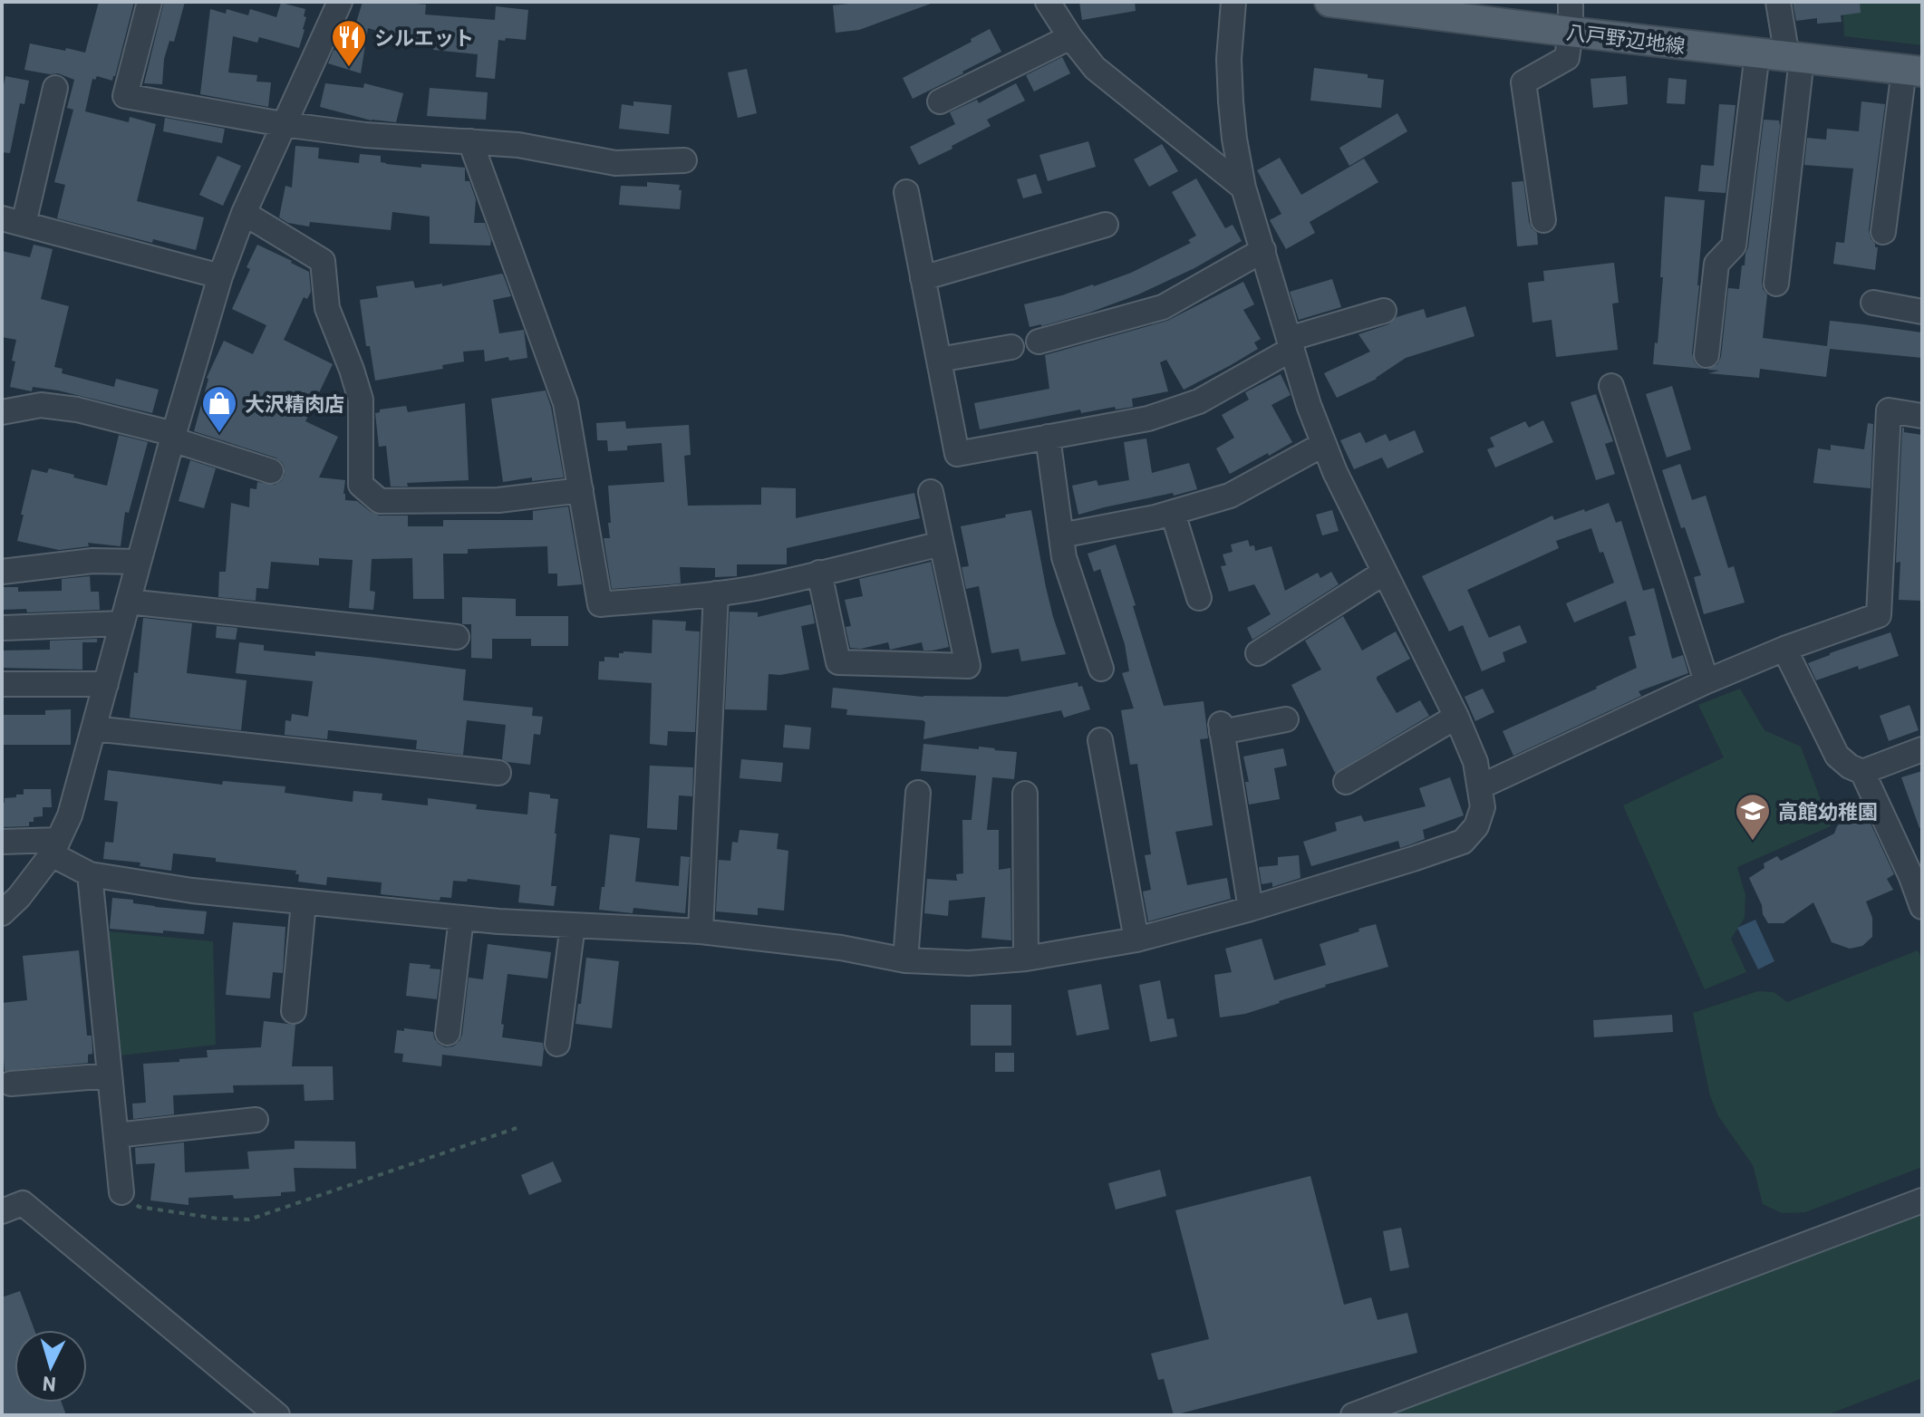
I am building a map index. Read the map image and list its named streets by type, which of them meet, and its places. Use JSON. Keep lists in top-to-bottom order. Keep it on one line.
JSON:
{"streets":{"main road":["八戸野辺地線"]},"places":{"restaurant":["シルエット"],"shop":["大沢精肉店"],"school or university":["高館幼稚園"]},"north":"bottom"}
